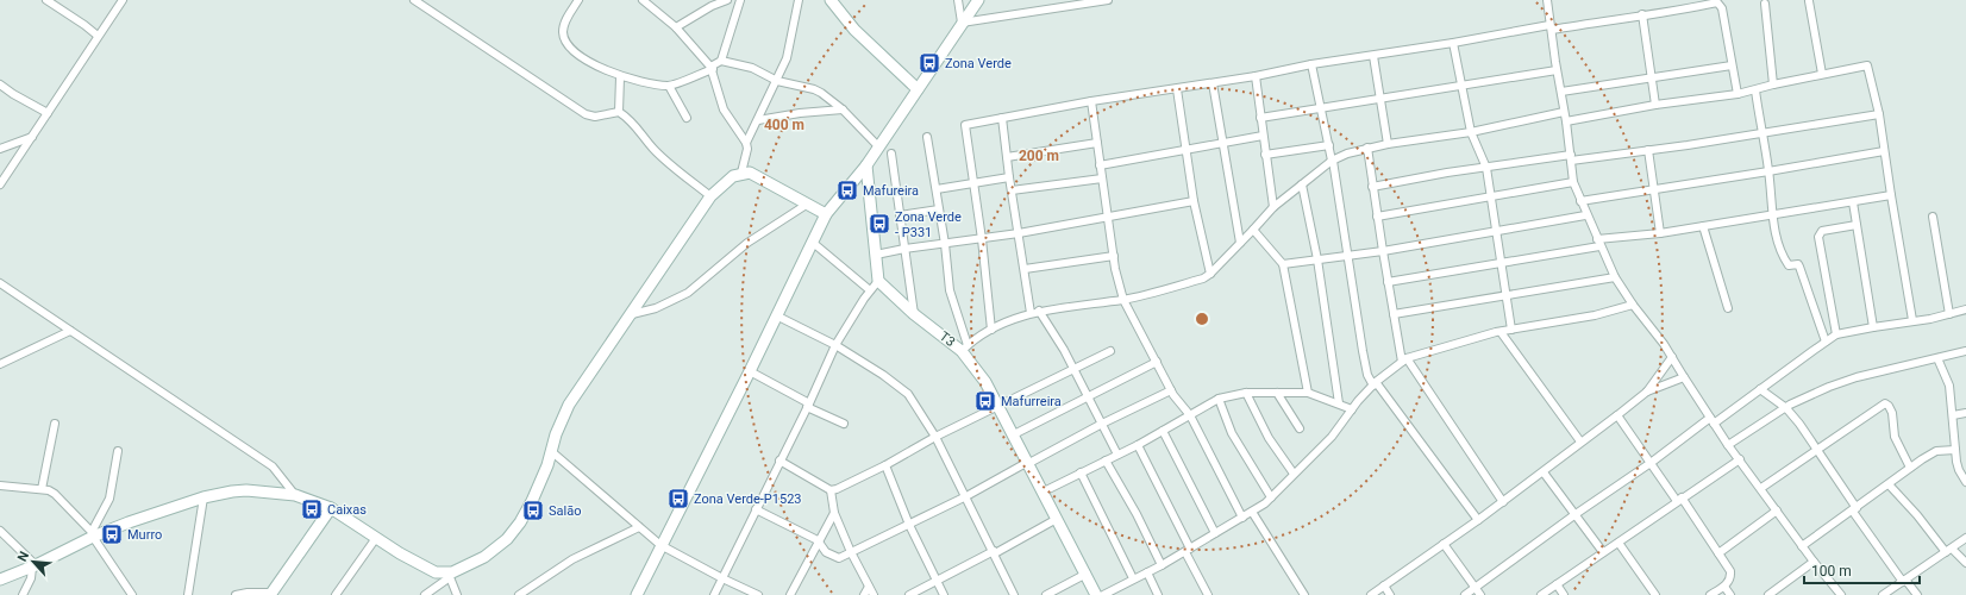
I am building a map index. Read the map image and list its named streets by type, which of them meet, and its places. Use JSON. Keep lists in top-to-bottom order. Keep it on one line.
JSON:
{"streets":{"street":["T3"]},"places":{"bus stop":["Zona Verde","Mafureira","Zona Verde - P331","Mafurreira","Zona Verde-P1523","Caixas","Salão","Murro"]},"scale_bar":"100 m","north":"top left","rings":["400 m","200 m"]}
